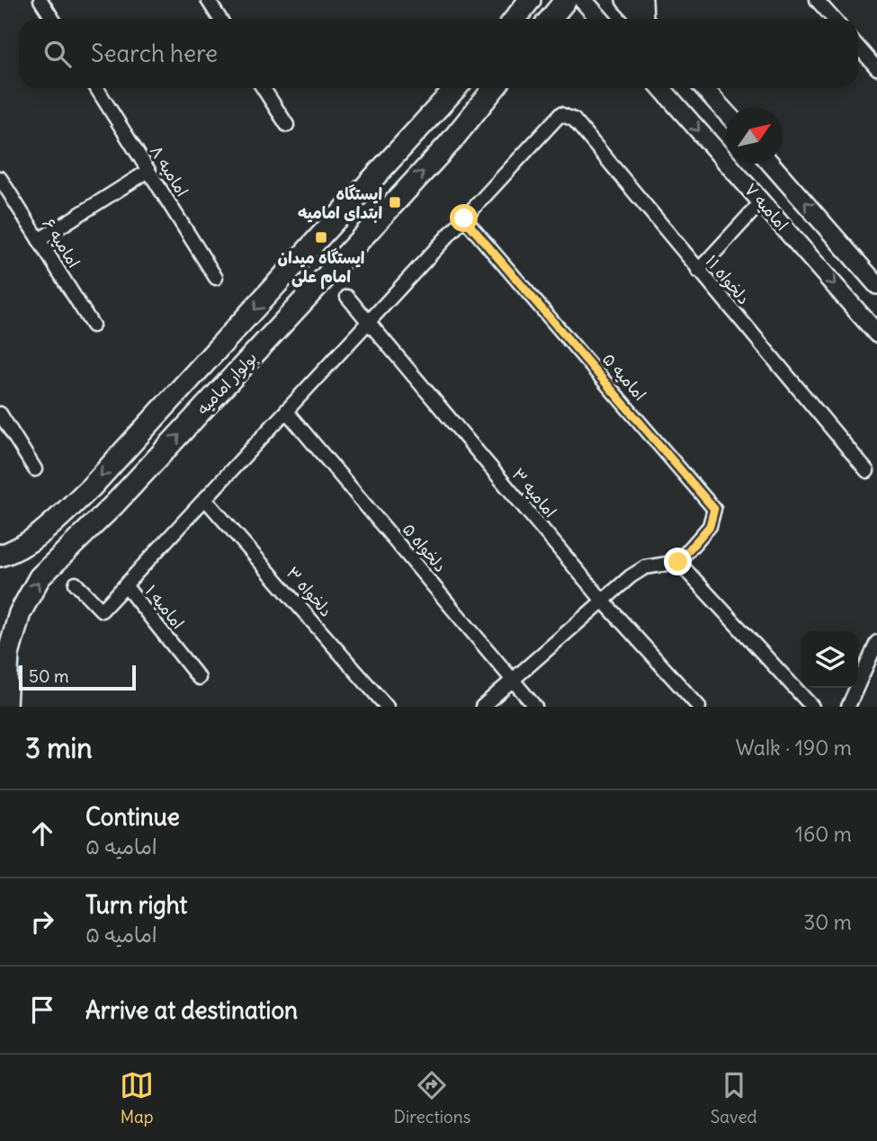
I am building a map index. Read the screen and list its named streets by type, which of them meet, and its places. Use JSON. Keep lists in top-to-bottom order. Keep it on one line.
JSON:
{"streets":{"main road":["بولوار امامیه"],"street":["امامیه ۸","امامیه ۷","امامیه ۶","دلخواه ۱۱","امامیه ۵","امامیه ۳","دلخواه ۵","دلخواه ۳","امامیه ۱"]},"crossings":[["دلخواه ۱۱","امامیه ۵"]],"places":{"transit":["ایستگاه ابتدای امامیه","ایستگاه میدان امام علی"]},"scale_bar":"50 m","north":"top right","page":{"search":"Search here","scale":"50 m","heading":["3 min","Walk · 190 m"],"list":[["Continue","امامیه ۵","160 m"],["Turn right","امامیه ۵","30 m"],"Arrive at destination"],"nav":["Map","Directions","Saved"]}}
